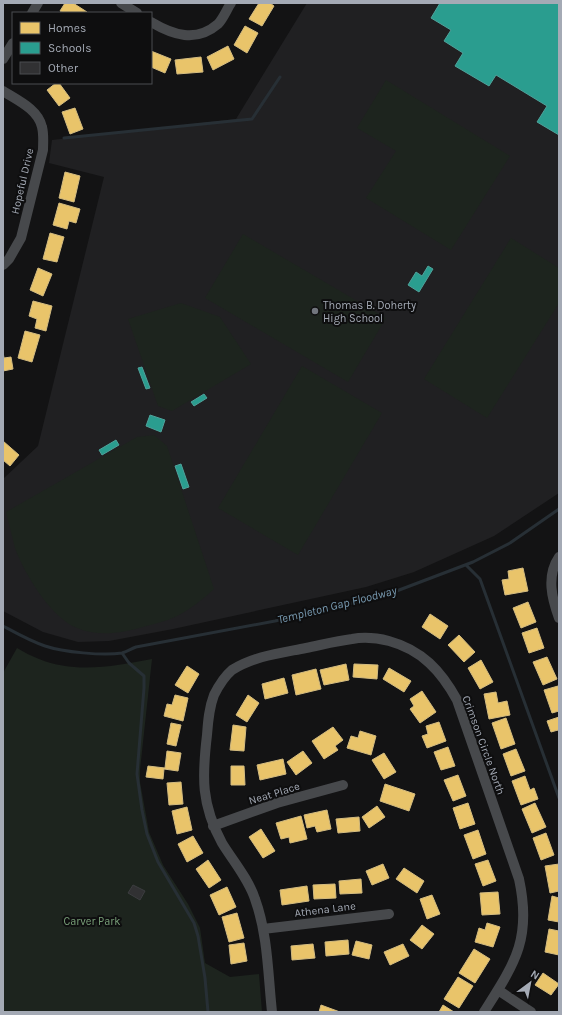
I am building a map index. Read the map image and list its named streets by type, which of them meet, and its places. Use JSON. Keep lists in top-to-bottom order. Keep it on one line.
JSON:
{"streets":{"street":["Hopeful Drive","Crimson Circle North","Neat Place","Athena Lane"]},"crossings":[["Crimson Circle North","Neat Place"],["Crimson Circle North","Athena Lane"]],"water":["Templeton Gap Floodway"],"parks":["Carver Park"],"places":["Thomas B. Doherty High School"],"legend":["Homes","Schools","Other"],"north":"top right"}
